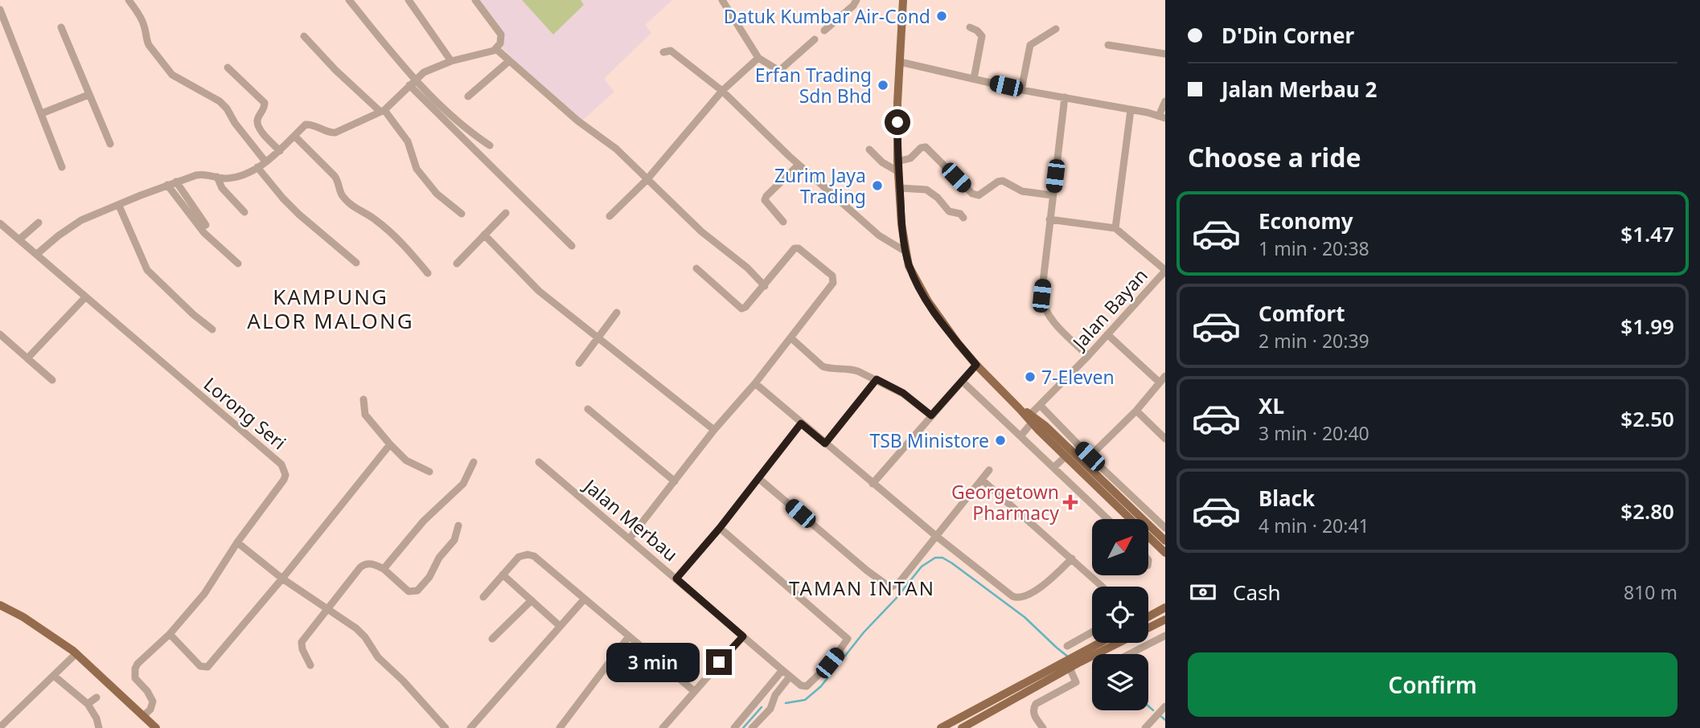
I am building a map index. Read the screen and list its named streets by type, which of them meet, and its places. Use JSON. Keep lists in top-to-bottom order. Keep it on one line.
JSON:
{"streets":{"street":["Jalan Bayan","Lorong Seri","Jalan Merbau"]},"districts":["KAMPUNG ALOR MALONG","TAMAN INTAN"],"places":{"other":["Datuk Kumbar Air-Cond","Erfan Trading Sdn Bhd","Zurim Jaya Trading","7-Eleven","TSB Ministore"],"health":["Georgetown Pharmacy"]},"north":"top right","page":{"banner":["D'Din Corner","Jalan Merbau 2"],"heading":"Choose a ride","list":[{"name":"Economy","note":"1 min · 20:38","value":"$1.47"},{"name":"Comfort","note":"2 min · 20:39","value":"$1.99"},{"name":"XL","note":"3 min · 20:40","value":"$2.50"},{"name":"Black","note":"4 min · 20:41","value":"$2.80"}],"pay":["Cash","810 m"],"buttons":"Confirm","bubble":"3 min"}}
